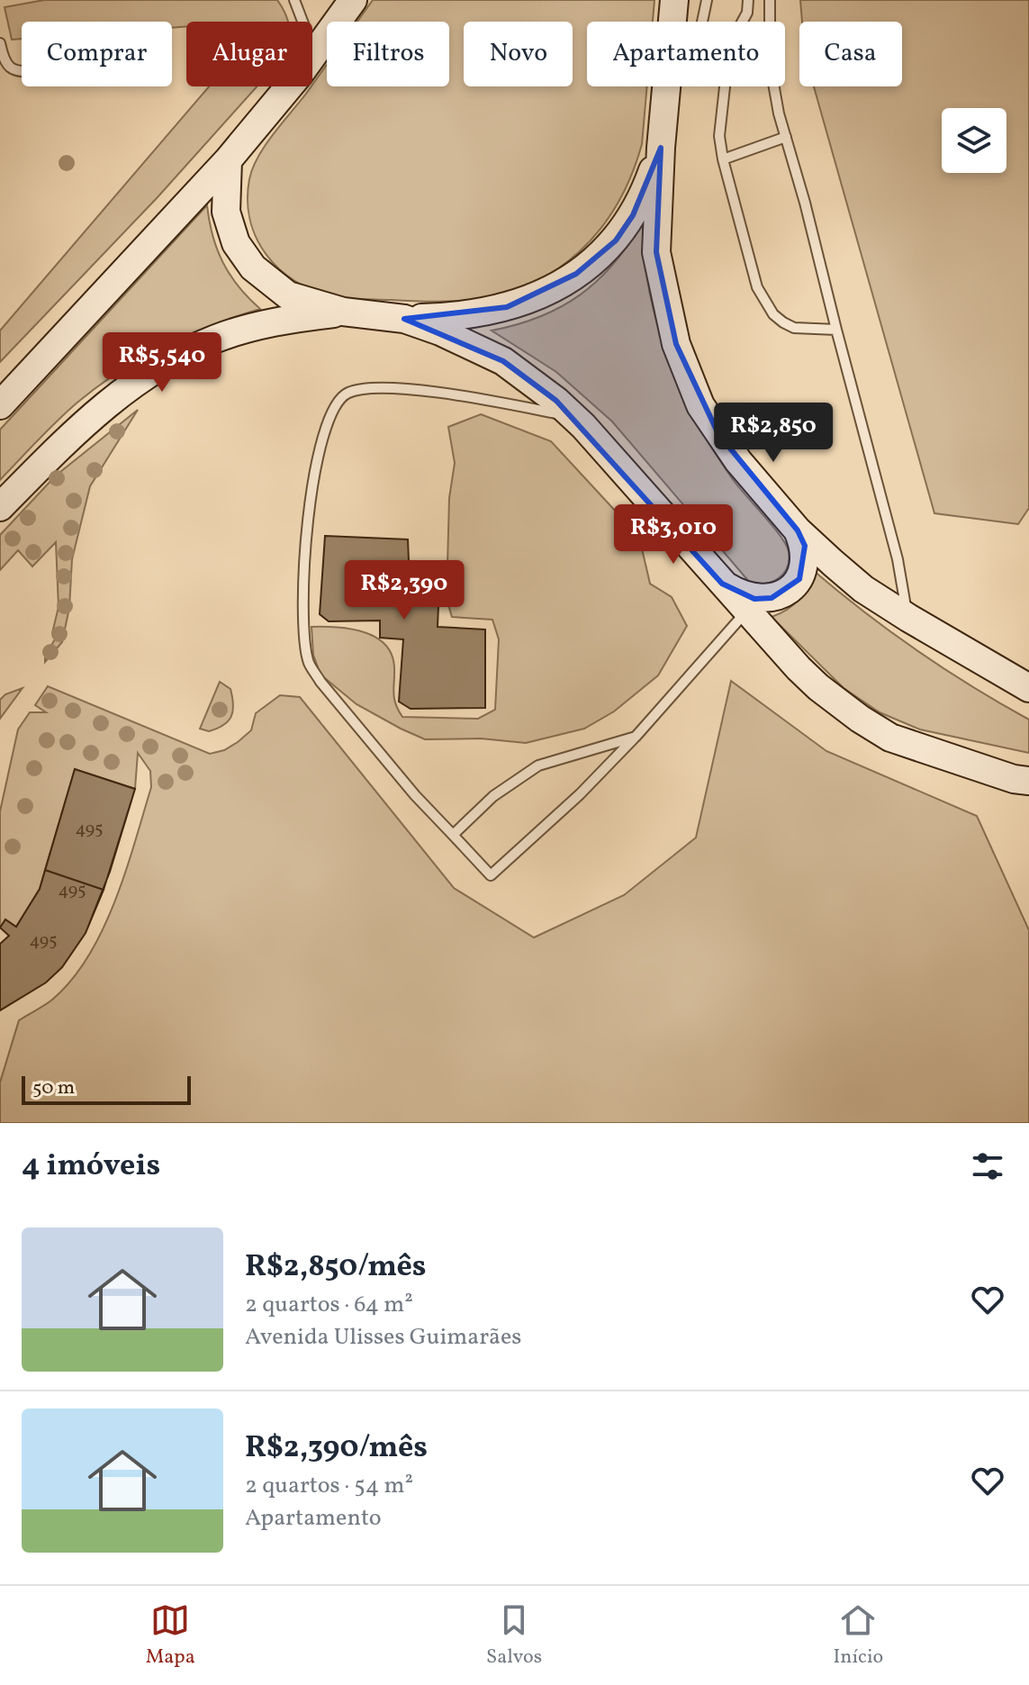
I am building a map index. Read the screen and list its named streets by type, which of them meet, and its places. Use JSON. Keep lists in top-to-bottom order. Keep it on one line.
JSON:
{"house_numbers":["495","495","495"],"scale_bar":"50 m","page":{"chip":["Comprar","Alugar","Filtros","Novo","Apartamento","Casa"],"price":["R$5,540","R$2,850","R$3,010","R$2,390"],"scale":"50 m","heading":"4 imóveis","list":[{"name":"R$2,850/mês","note":"2 quartos · 64 m² · Avenida Ulisses Guimarães"},{"name":"R$2,390/mês","note":"2 quartos · 54 m² · Apartamento"}],"tabs":["Mapa","Salvos","Início"]}}
